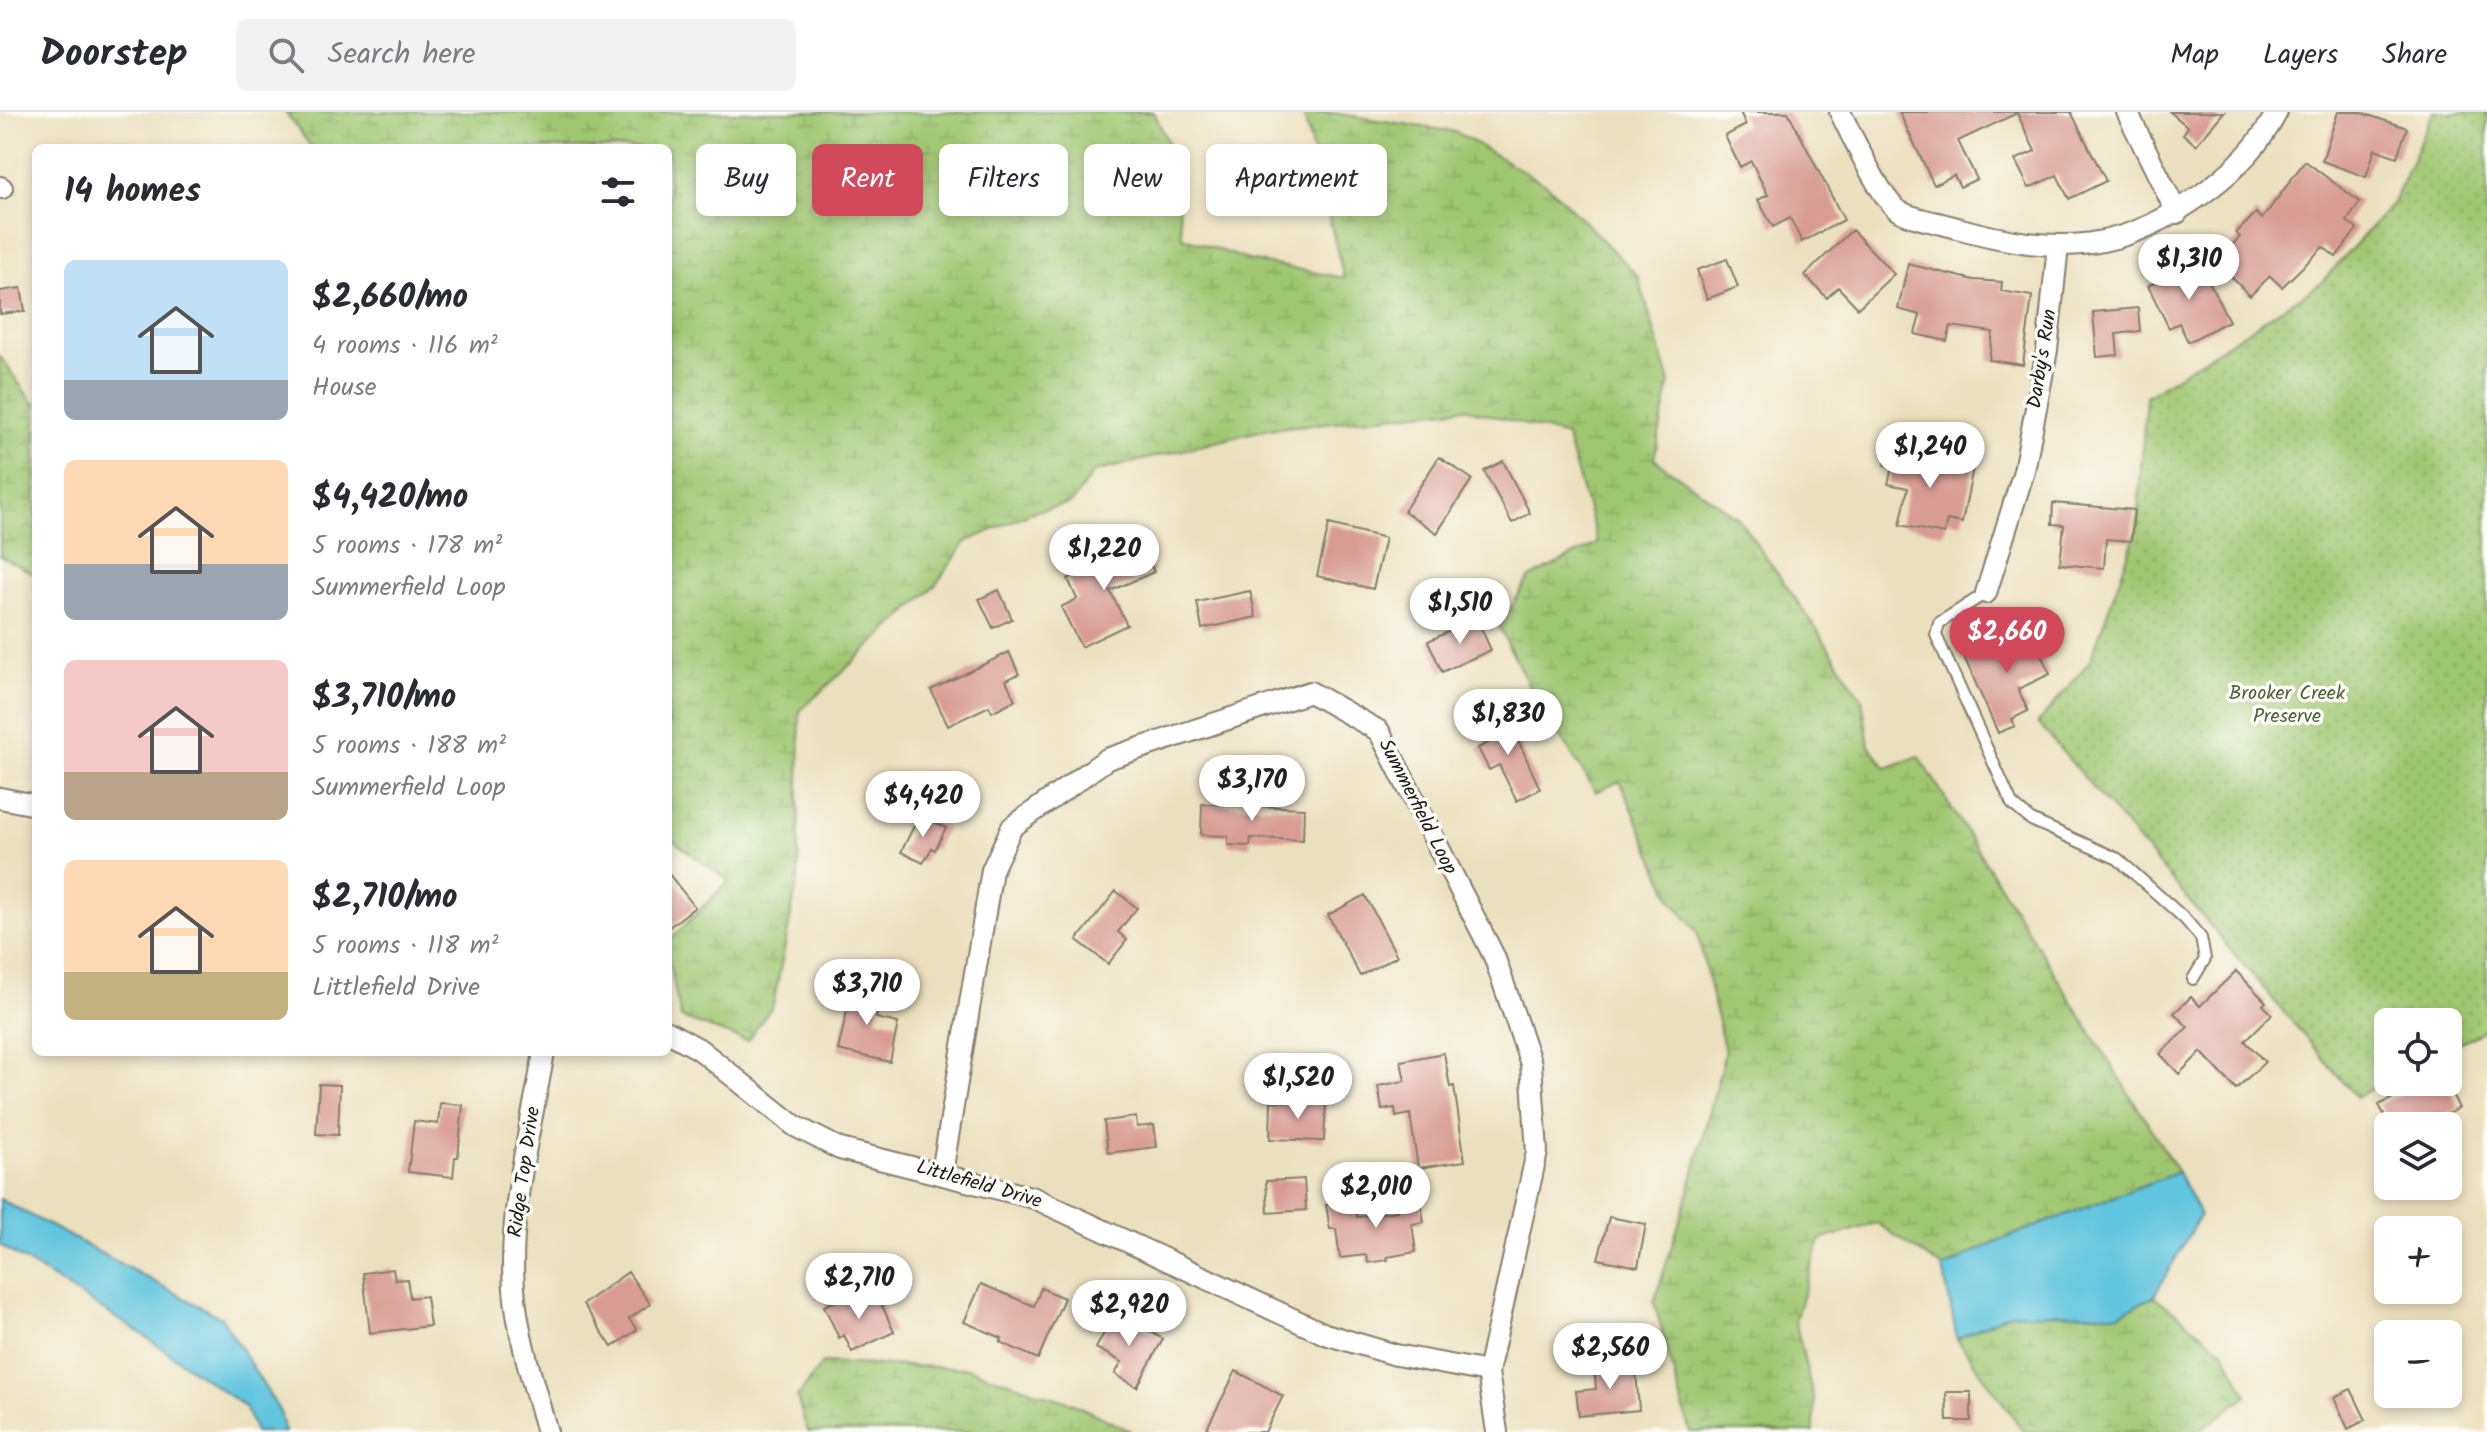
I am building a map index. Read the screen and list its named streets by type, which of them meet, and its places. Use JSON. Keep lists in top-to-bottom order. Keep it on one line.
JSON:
{"streets":{"street":["Darby's Run","Summerfield Loop","Ridge Top Drive","Littlefield Drive"]},"crossings":[["Summerfield Loop","Littlefield Drive"]],"parks":["Brooker Creek Preserve"],"page":{"header":"Doorstep","search":"Search here","nav":["Map","Layers","Share"],"chip":["Buy","Rent","Filters","New","Apartment"],"heading":"14 homes","price":["$1,310","$1,240","$1,220","$1,510","$2,660","$1,830","$3,170","$4,420","$3,710","$1,520","$2,010","$2,710","$2,920","$2,560"],"list":[{"name":"$2,660/mo","note":"4 rooms · 116 m² · House"},{"name":"$4,420/mo","note":"5 rooms · 178 m² · Summerfield Loop"},{"name":"$3,710/mo","note":"5 rooms · 188 m² · Summerfield Loop"},{"name":"$2,710/mo","note":"5 rooms · 118 m² · Littlefield Drive"}],"map_buttons":["+","−"]}}
